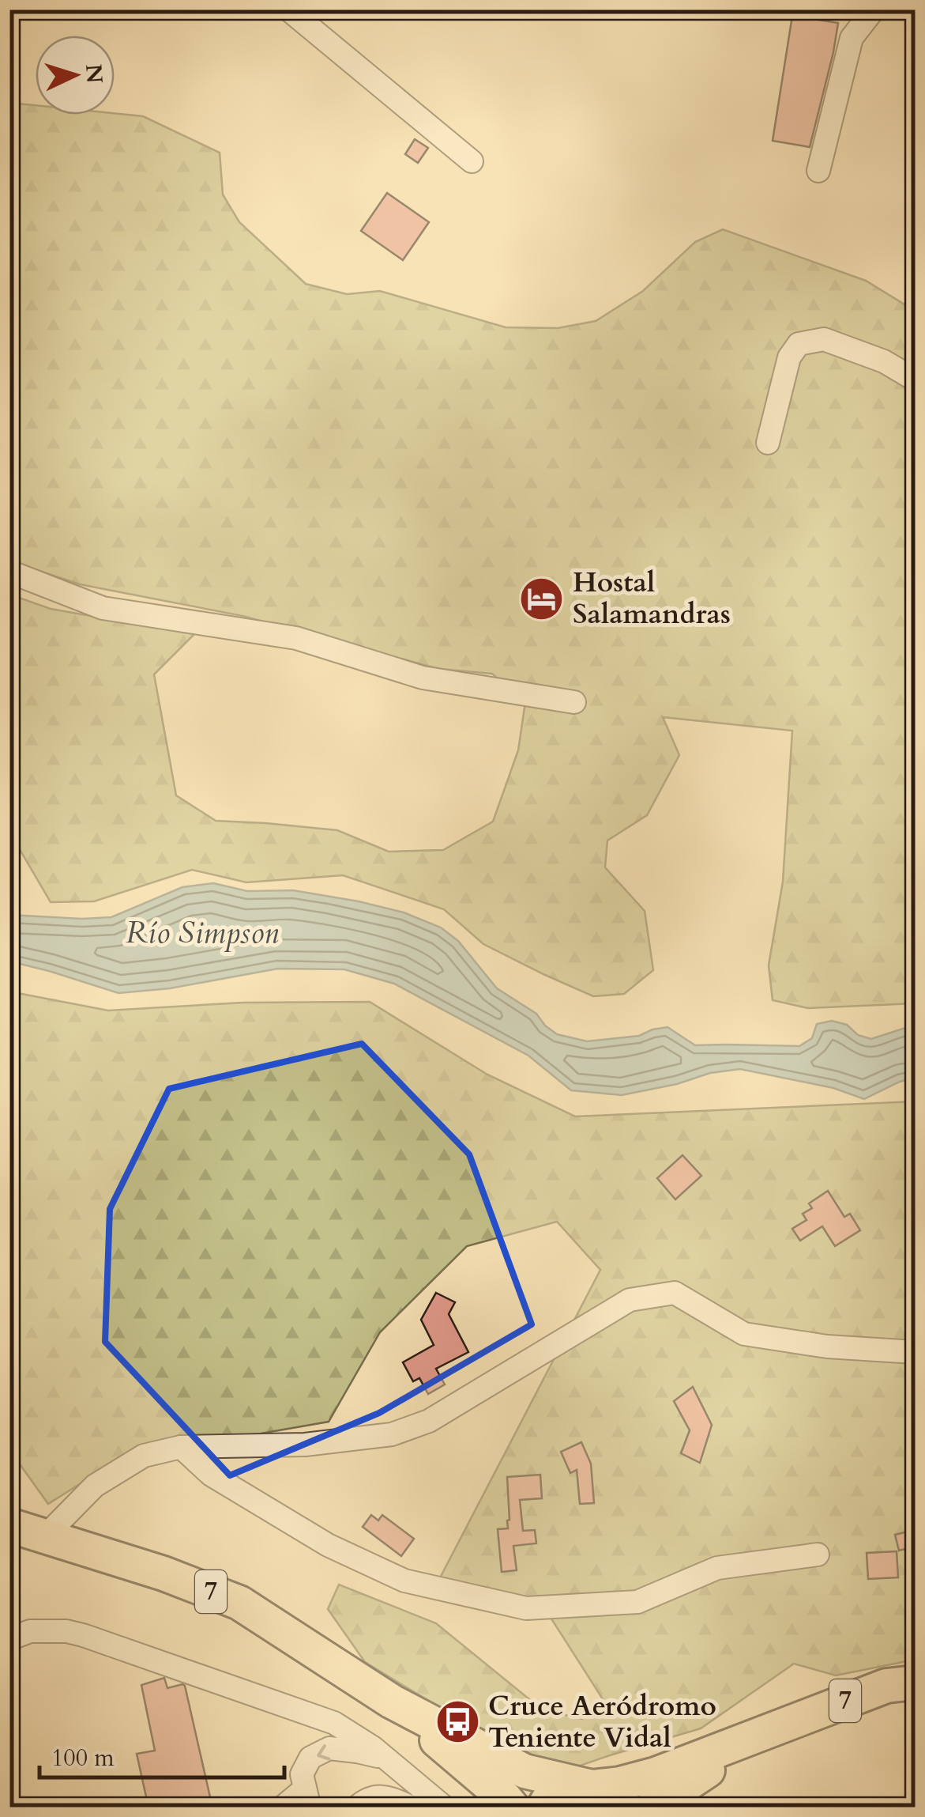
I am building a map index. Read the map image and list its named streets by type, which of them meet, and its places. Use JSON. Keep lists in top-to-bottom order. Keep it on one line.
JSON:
{"streets":{"highway":["7"]},"water":["Río Simpson"],"places":{"hotel":["Hostal Salamandras"],"bus stop":["Cruce Aeródromo Teniente Vidal"]},"scale_bar":"100 m","north":"right"}
